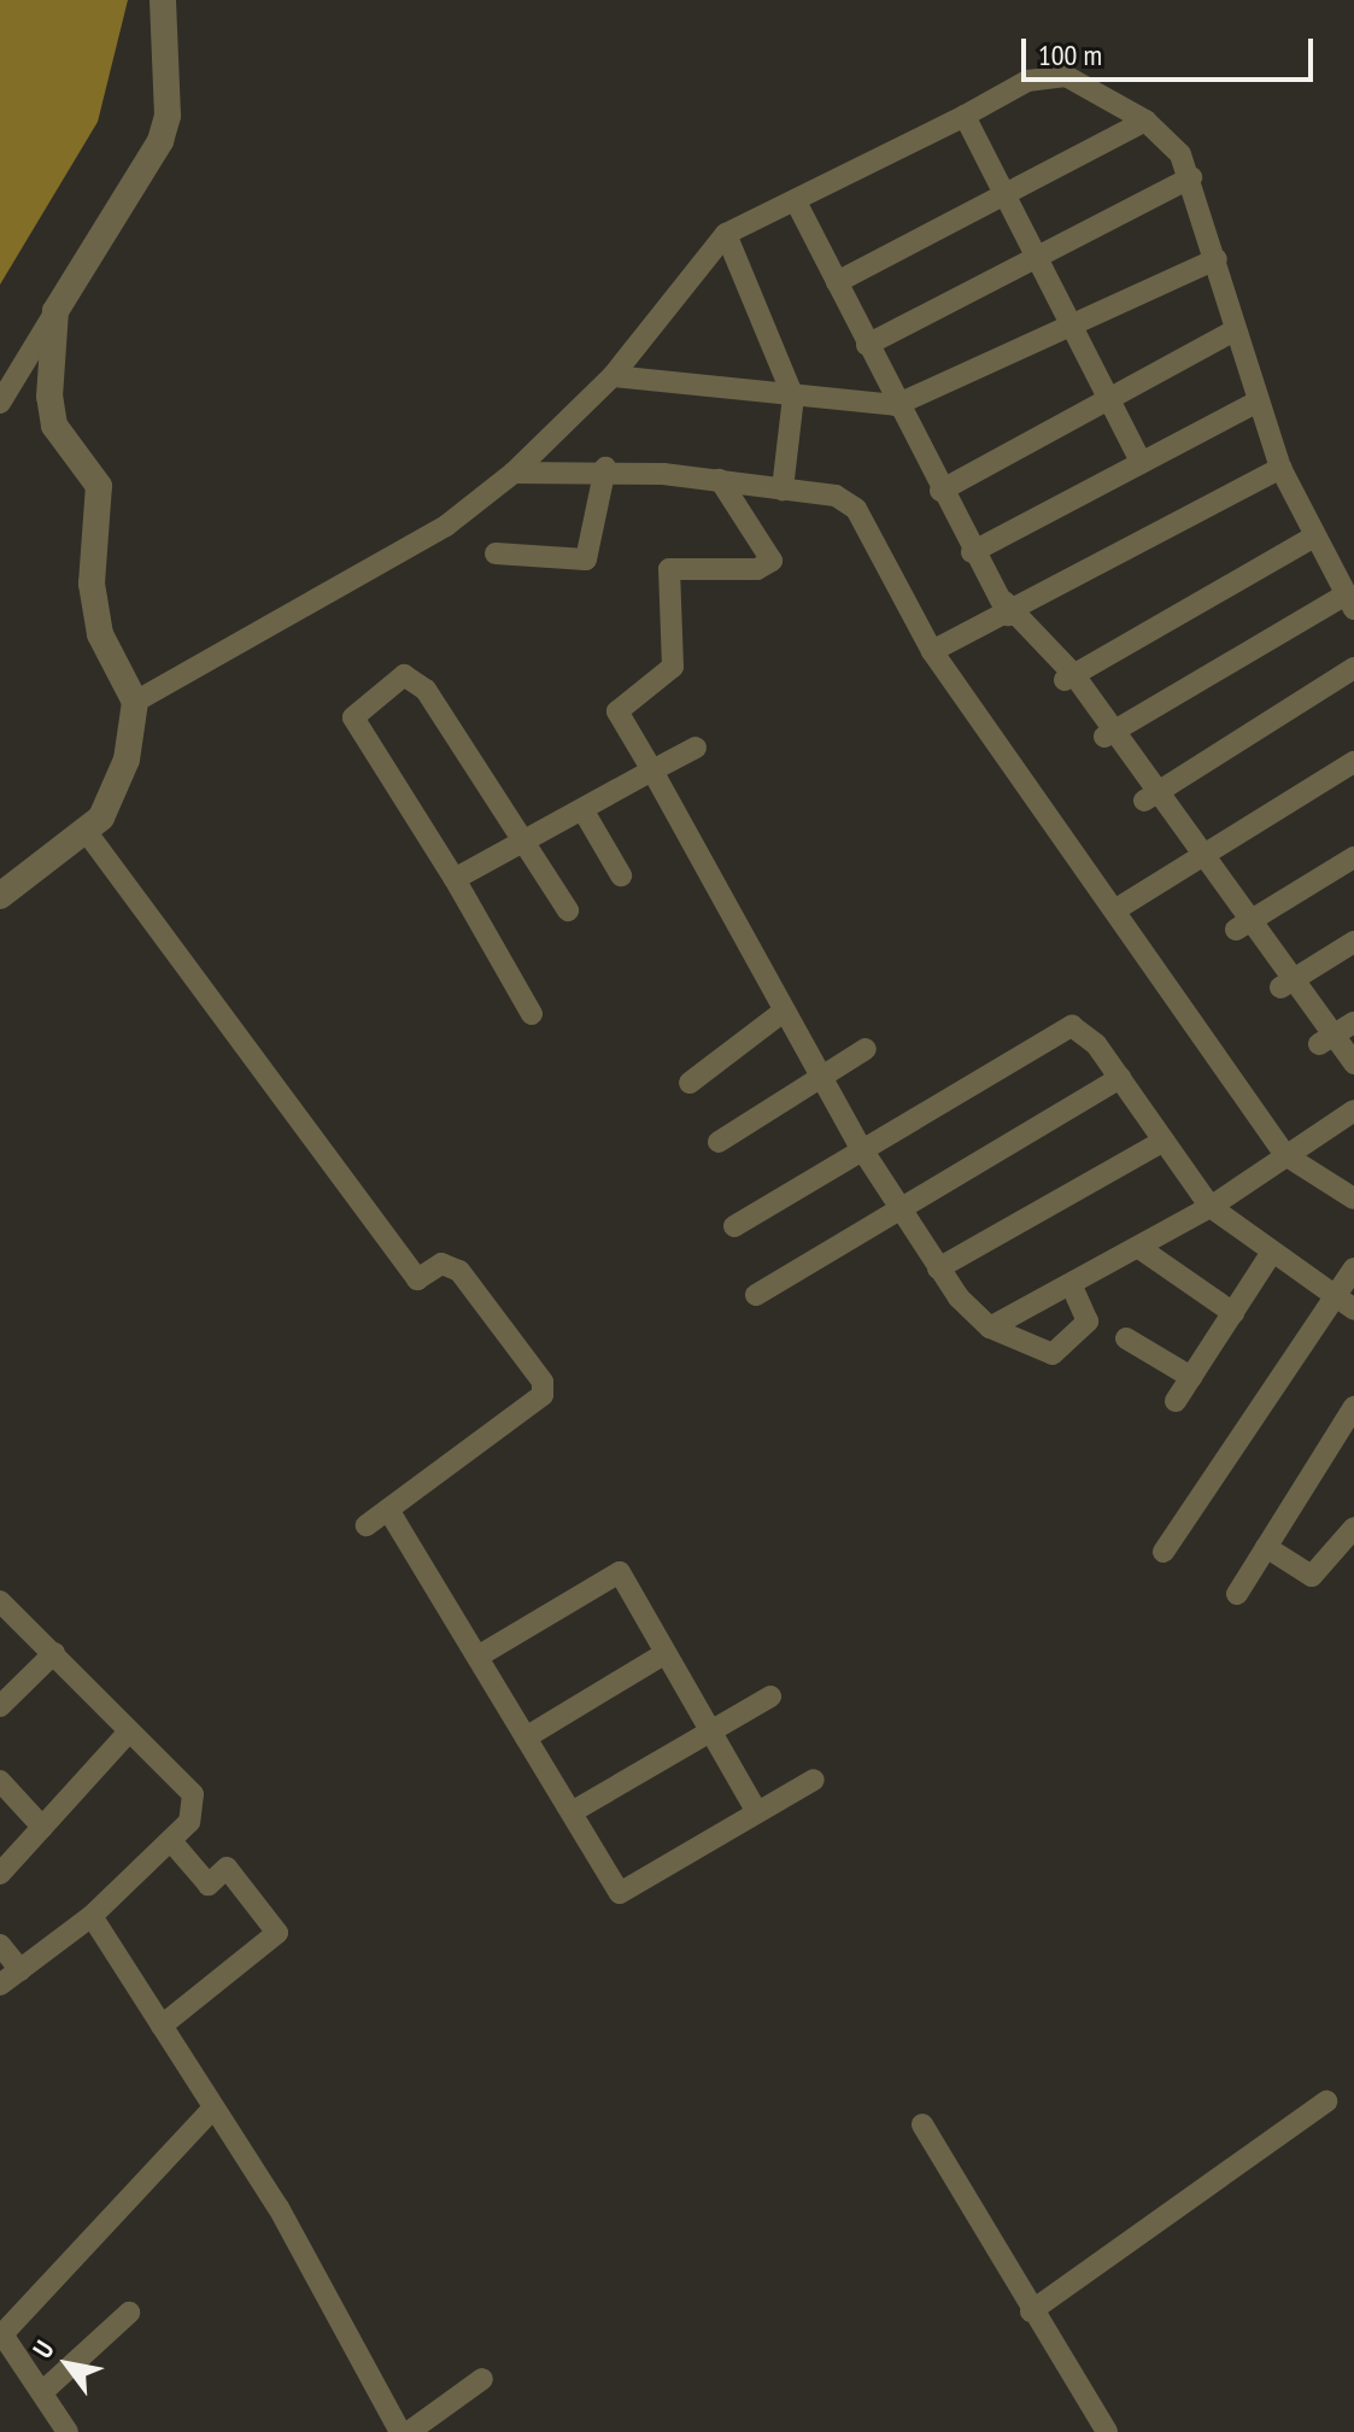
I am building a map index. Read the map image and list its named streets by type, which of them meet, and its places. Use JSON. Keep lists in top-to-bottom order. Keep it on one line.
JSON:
{"scale_bar":"100 m","north":"top left"}
